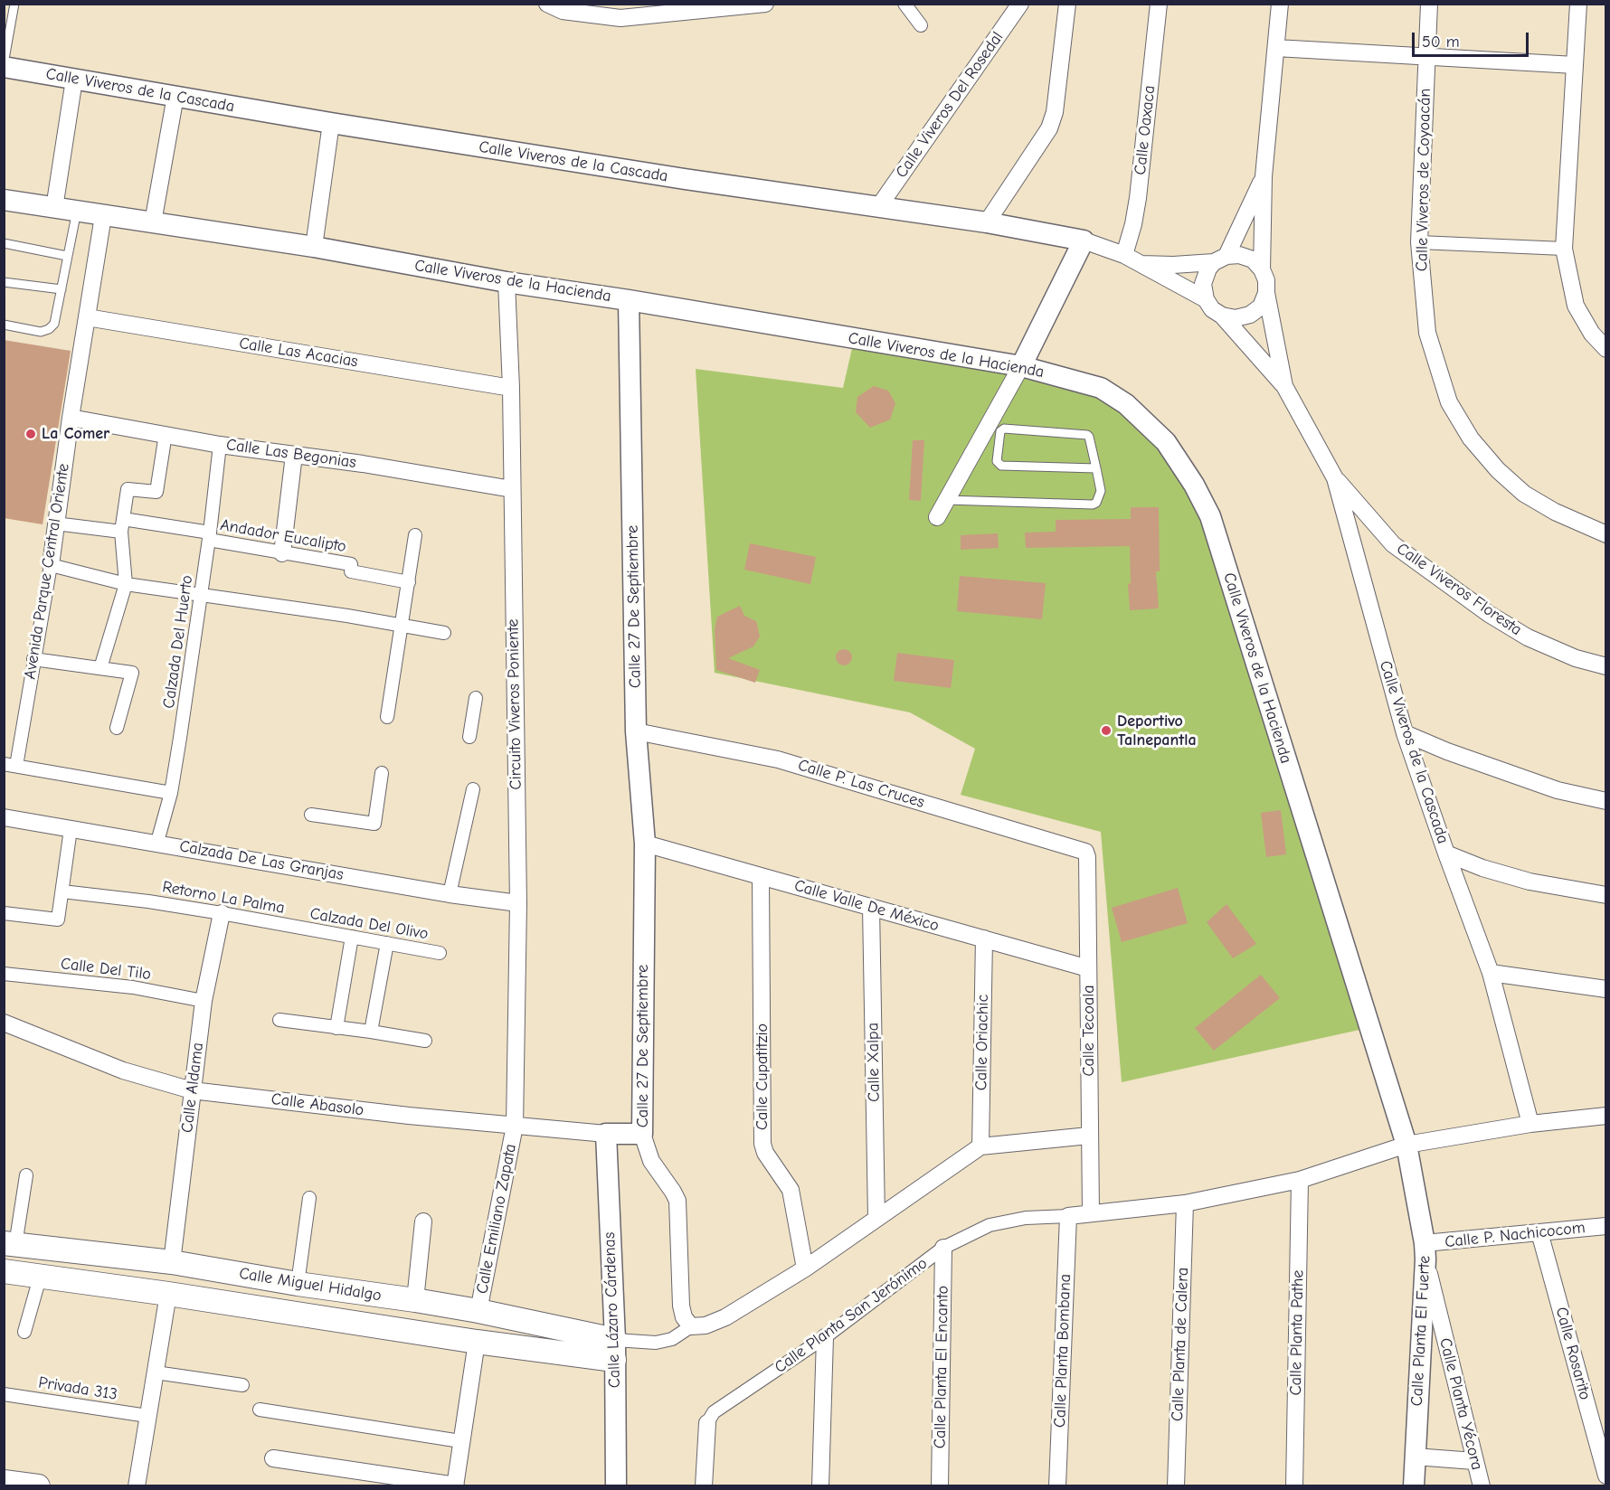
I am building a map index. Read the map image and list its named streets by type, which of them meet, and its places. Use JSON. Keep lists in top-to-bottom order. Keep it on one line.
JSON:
{"streets":{"main road":["Calle Miguel Hidalgo"],"street":["Calle Viveros de la Cascada","Calle Viveros Del Rosedal","Calle Oaxaca","Calle Viveros de Coyoacán","Calle Viveros de la Hacienda","Calle Las Acacias","Calle Las Begonias","Andador Eucalipto","Avenida Parque Central Oriente","Calle Viveros Floresta","Calle 27 De Septiembre","Calzada Del Huerto","Circuito Viveros Poniente","Calle P. Las Cruces","Calzada De Las Granjas","Retorno La Palma","Calle Valle De México","Calzada Del Olivo","Calle Del Tilo","Calle Tecoala","Calle Oriachic","Calle Xalpa","Calle Cupatitzio","Calle Aldama","Calle Abasolo","Calle Emiliano Zapata","Calle P. Nachicocom","Calle Lázaro Cárdenas","Calle Planta San Jerónimo","Calle Planta El Fuerte","Calle Planta Pathe","Calle Planta de Calera","Calle Planta Bombana","Calle Rosarito","Calle Planta El Encanto","Privada 313","Calle Planta Yécora"]},"crossings":[["Calle Viveros de la Cascada","Calle Viveros Del Rosedal"],["Calle Viveros de la Cascada","Calle Oaxaca"],["Calle Viveros de la Cascada","Calle Viveros Floresta"],["Calle Viveros de la Hacienda","Avenida Parque Central Oriente"],["Calle Viveros de la Hacienda","Calle 27 De Septiembre"],["Calle Viveros de la Hacienda","Circuito Viveros Poniente"],["Calle Viveros de la Hacienda","Calle Planta El Fuerte"],["Calle Las Acacias","Avenida Parque Central Oriente"],["Calle Las Acacias","Circuito Viveros Poniente"],["Calle Las Begonias","Avenida Parque Central Oriente"],["Calle Las Begonias","Calzada Del Huerto"],["Calle Las Begonias","Circuito Viveros Poniente"],["Andador Eucalipto","Calzada Del Huerto"],["Calle 27 De Septiembre","Calle P. Las Cruces"],["Calle 27 De Septiembre","Calle Valle De México"],["Calle 27 De Septiembre","Calle Abasolo"],["Calzada Del Huerto","Calzada De Las Granjas"],["Circuito Viveros Poniente","Calzada De Las Granjas"],["Circuito Viveros Poniente","Calle Abasolo"],["Circuito Viveros Poniente","Calle Emiliano Zapata"],["Calle P. Las Cruces","Calle Tecoala"],["Retorno La Palma","Calzada Del Olivo"],["Retorno La Palma","Calle Aldama"],["Calle Valle De México","Calle Tecoala"],["Calle Valle De México","Calle Oriachic"],["Calle Valle De México","Calle Xalpa"],["Calle Valle De México","Calle Cupatitzio"],["Calle Del Tilo","Calle Aldama"],["Calle Aldama","Calle Abasolo"],["Calle Aldama","Calle Miguel Hidalgo"],["Calle Abasolo","Calle Emiliano Zapata"],["Calle Abasolo","Calle Lázaro Cárdenas"],["Calle Emiliano Zapata","Calle Miguel Hidalgo"],["Calle P. Nachicocom","Calle Planta El Fuerte"],["Calle P. Nachicocom","Calle Rosarito"],["Calle P. Nachicocom","Calle Planta Yécora"],["Calle Miguel Hidalgo","Calle Lázaro Cárdenas"],["Calle Planta San Jerónimo","Calle Planta Bombana"],["Calle Planta San Jerónimo","Calle Planta El Encanto"],["Calle Planta El Fuerte","Calle Planta Yécora"]],"places":["La Comer","Deportivo Talnepantla"],"scale_bar":"50 m"}
